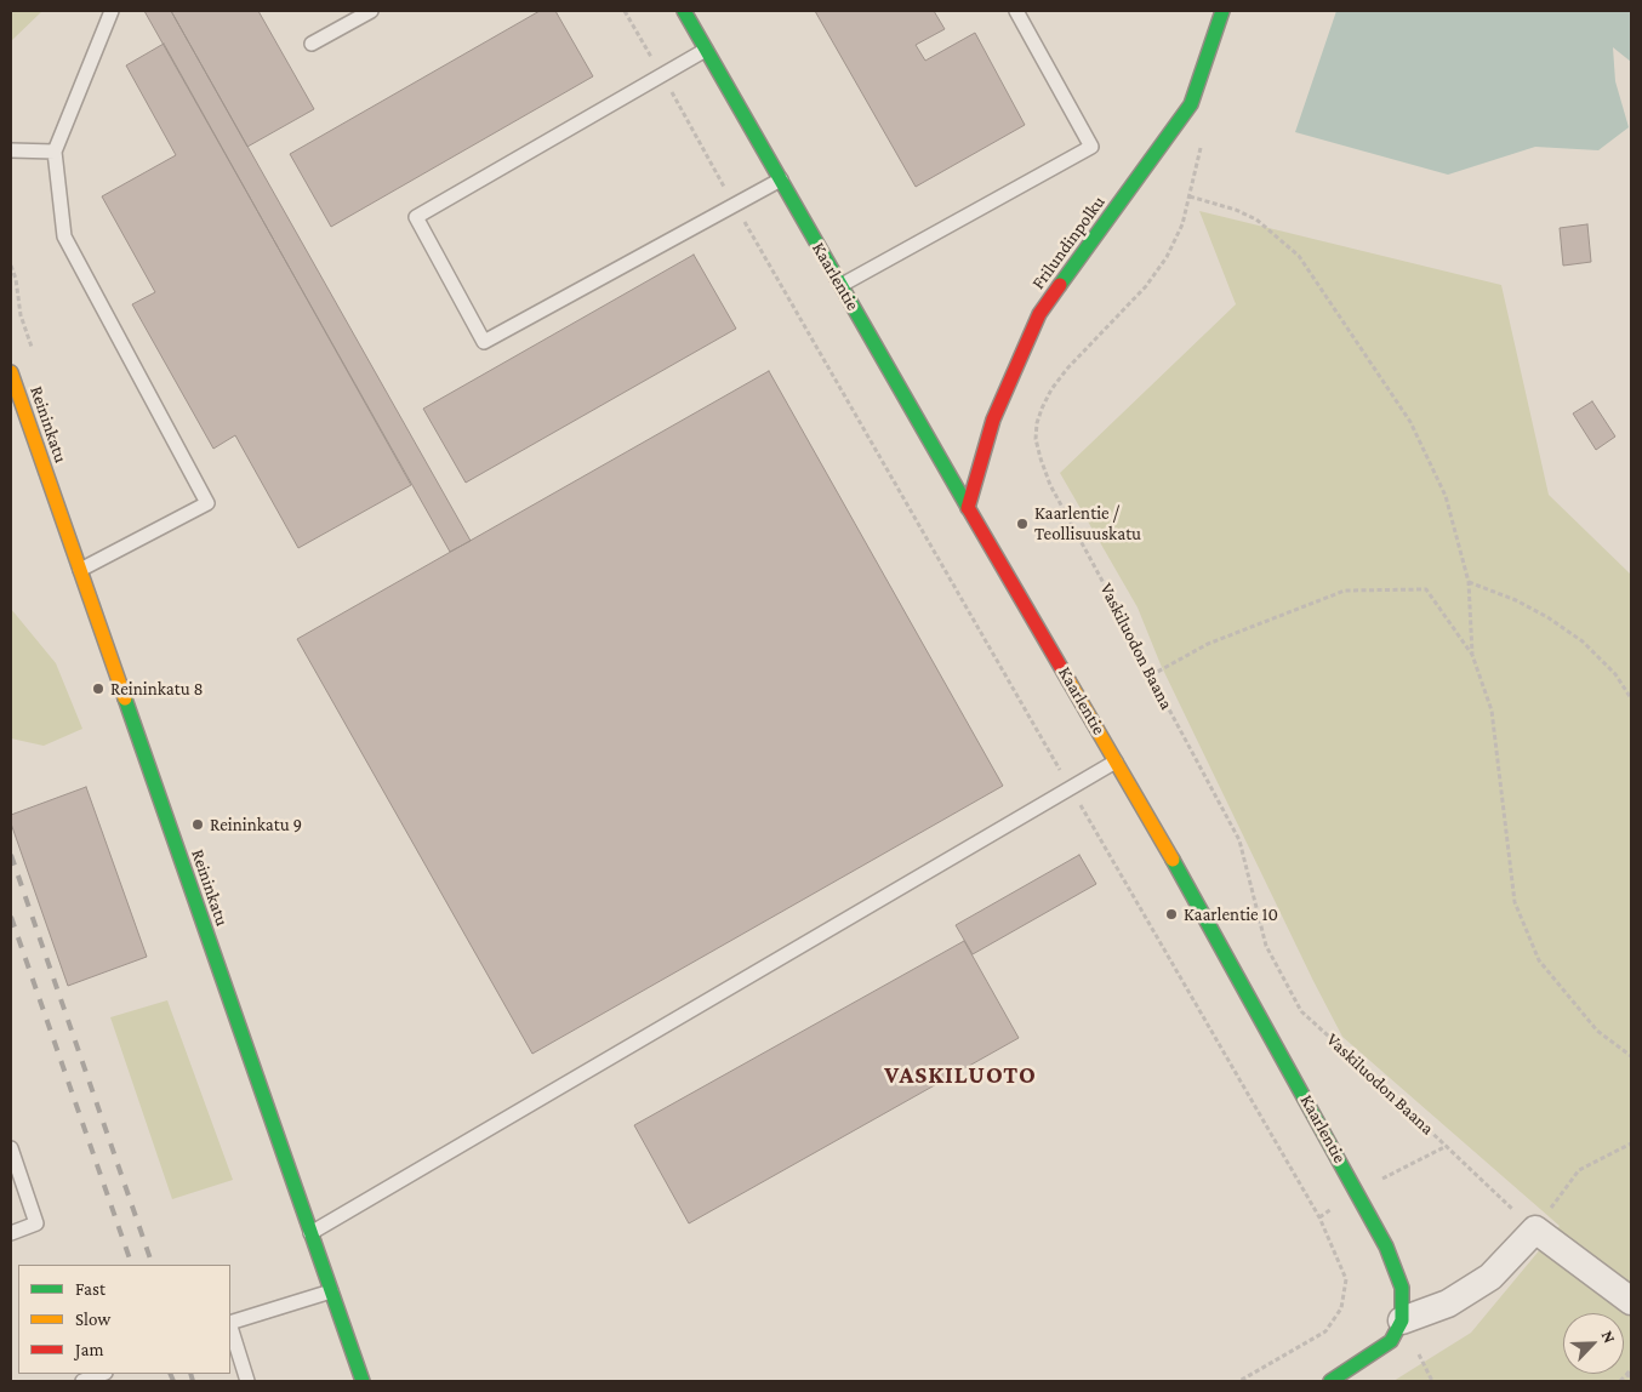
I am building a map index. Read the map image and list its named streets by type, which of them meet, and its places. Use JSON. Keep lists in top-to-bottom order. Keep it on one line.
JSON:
{"streets":{"street":["Frilundinpolku","Kaarlentie","Reininkatu"],"path":["Vaskiluodon Baana"]},"crossings":[["Frilundinpolku","Kaarlentie"]],"districts":["VASKILUOTO"],"places":["Kaarlentie / Teollisuuskatu","Reininkatu 8","Reininkatu 9","Kaarlentie 10"],"legend":["Fast","Slow","Jam"],"north":"top right"}
